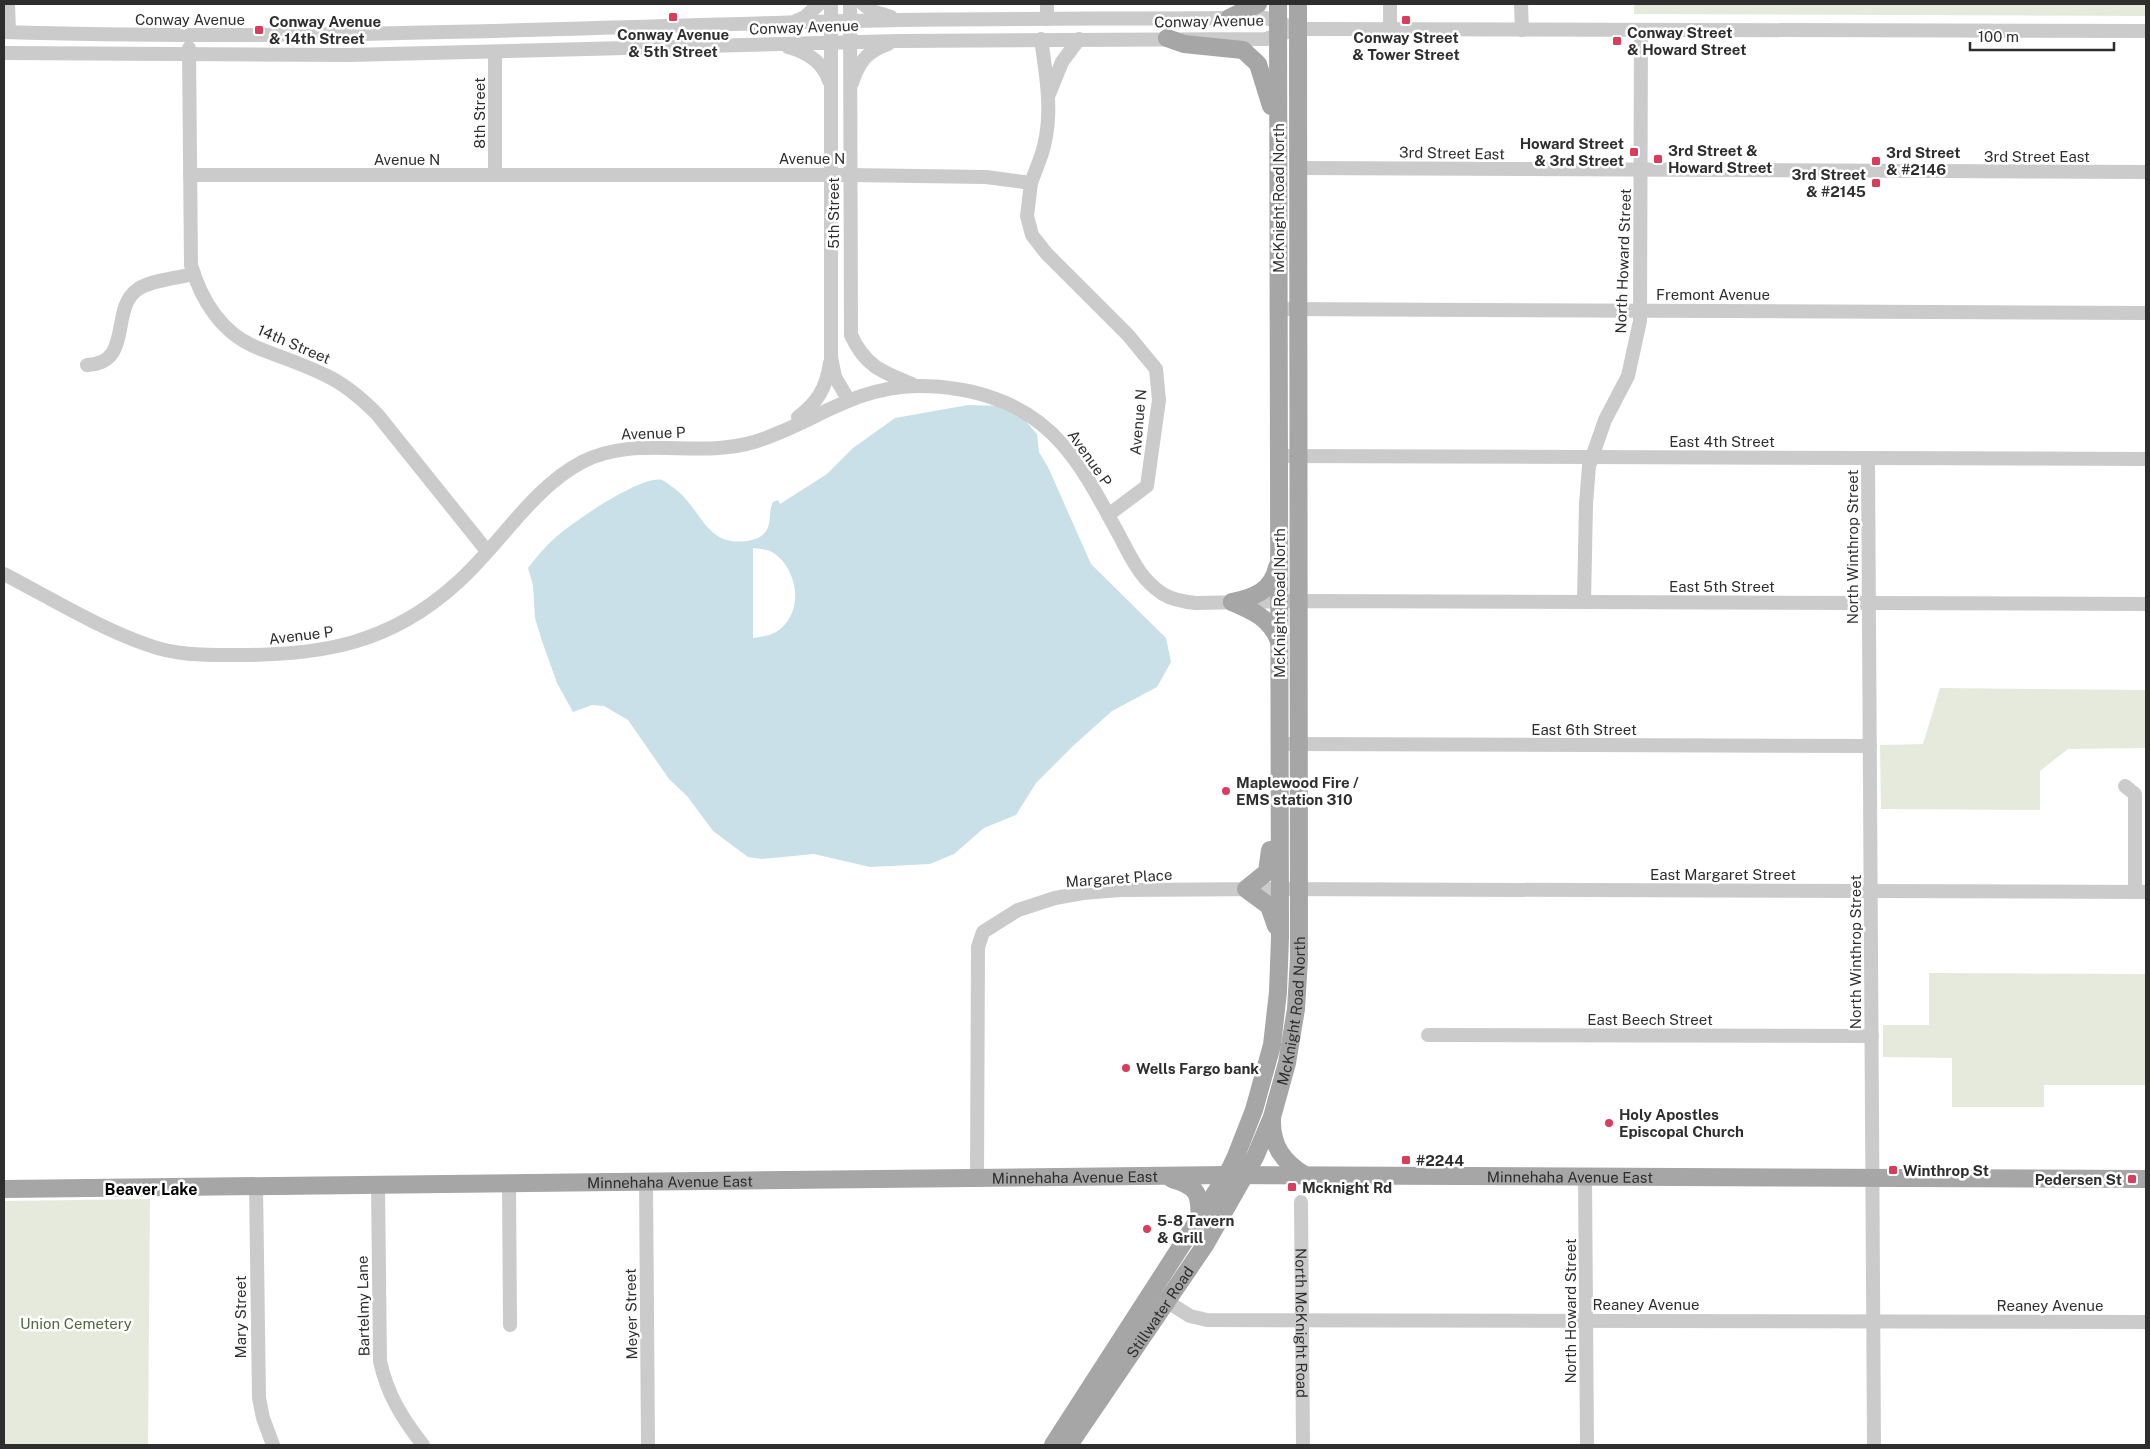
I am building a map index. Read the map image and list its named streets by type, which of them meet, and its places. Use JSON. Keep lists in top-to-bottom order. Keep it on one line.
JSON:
{"streets":{"main road":["McKnight Road North","Minnehaha Avenue East","Stillwater Road"],"street":["Conway Avenue","8th Street","3rd Street East","Avenue N","5th Street","North Howard Street","Fremont Avenue","14th Street","Avenue P","East 4th Street","North Winthrop Street","East 5th Street","East 6th Street","East Margaret Street","Margaret Place","East Beech Street","Reaney Avenue","Bartelmy Lane","Meyer Street","Mary Street","North McKnight Road"]},"crossings":[["Conway Avenue","8th Street"],["Conway Avenue","McKnight Road North"],["Conway Avenue","5th Street"],["Conway Avenue","North Howard Street"],["Conway Avenue","14th Street"],["8th Street","Avenue N"],["3rd Street East","McKnight Road North"],["3rd Street East","North Howard Street"],["Avenue N","5th Street"],["Avenue N","14th Street"],["Avenue N","Avenue P"],["McKnight Road North","Fremont Avenue"],["McKnight Road North","Avenue P"],["McKnight Road North","East 4th Street"],["McKnight Road North","East 5th Street"],["McKnight Road North","East 6th Street"],["McKnight Road North","East Margaret Street"],["McKnight Road North","Margaret Place"],["McKnight Road North","Minnehaha Avenue East"],["McKnight Road North","Stillwater Road"],["5th Street","Avenue P"],["North Howard Street","Fremont Avenue"],["North Howard Street","East 4th Street"],["North Howard Street","East 5th Street"],["North Howard Street","Minnehaha Avenue East"],["North Howard Street","Reaney Avenue"],["14th Street","Avenue P"],["Avenue P","East 5th Street"],["East 4th Street","North Winthrop Street"],["North Winthrop Street","East 5th Street"],["North Winthrop Street","East 6th Street"],["North Winthrop Street","East Margaret Street"],["North Winthrop Street","East Beech Street"],["North Winthrop Street","Minnehaha Avenue East"],["North Winthrop Street","Reaney Avenue"],["East Margaret Street","Margaret Place"],["Margaret Place","Minnehaha Avenue East"],["Minnehaha Avenue East","Bartelmy Lane"],["Minnehaha Avenue East","Stillwater Road"],["Minnehaha Avenue East","Meyer Street"],["Minnehaha Avenue East","Mary Street"],["Reaney Avenue","Stillwater Road"],["Reaney Avenue","North McKnight Road"]],"districts":["Beaver Lake"],"parks":["Union Cemetery"],"places":{"transit":["Conway Avenue & 5th Street","Conway Street & Tower Street","Conway Avenue & 14th Street","Conway Street & Howard Street","Howard Street & 3rd Street","3rd Street & Howard Street","3rd Street & #2146","3rd Street & #2145","#2244","Winthrop St","Pedersen St","Mcknight Rd"],"other":["Maplewood Fire / EMS station 310","Wells Fargo bank","Holy Apostles Episcopal Church","5-8 Tavern & Grill"]},"scale_bar":"100 m"}
